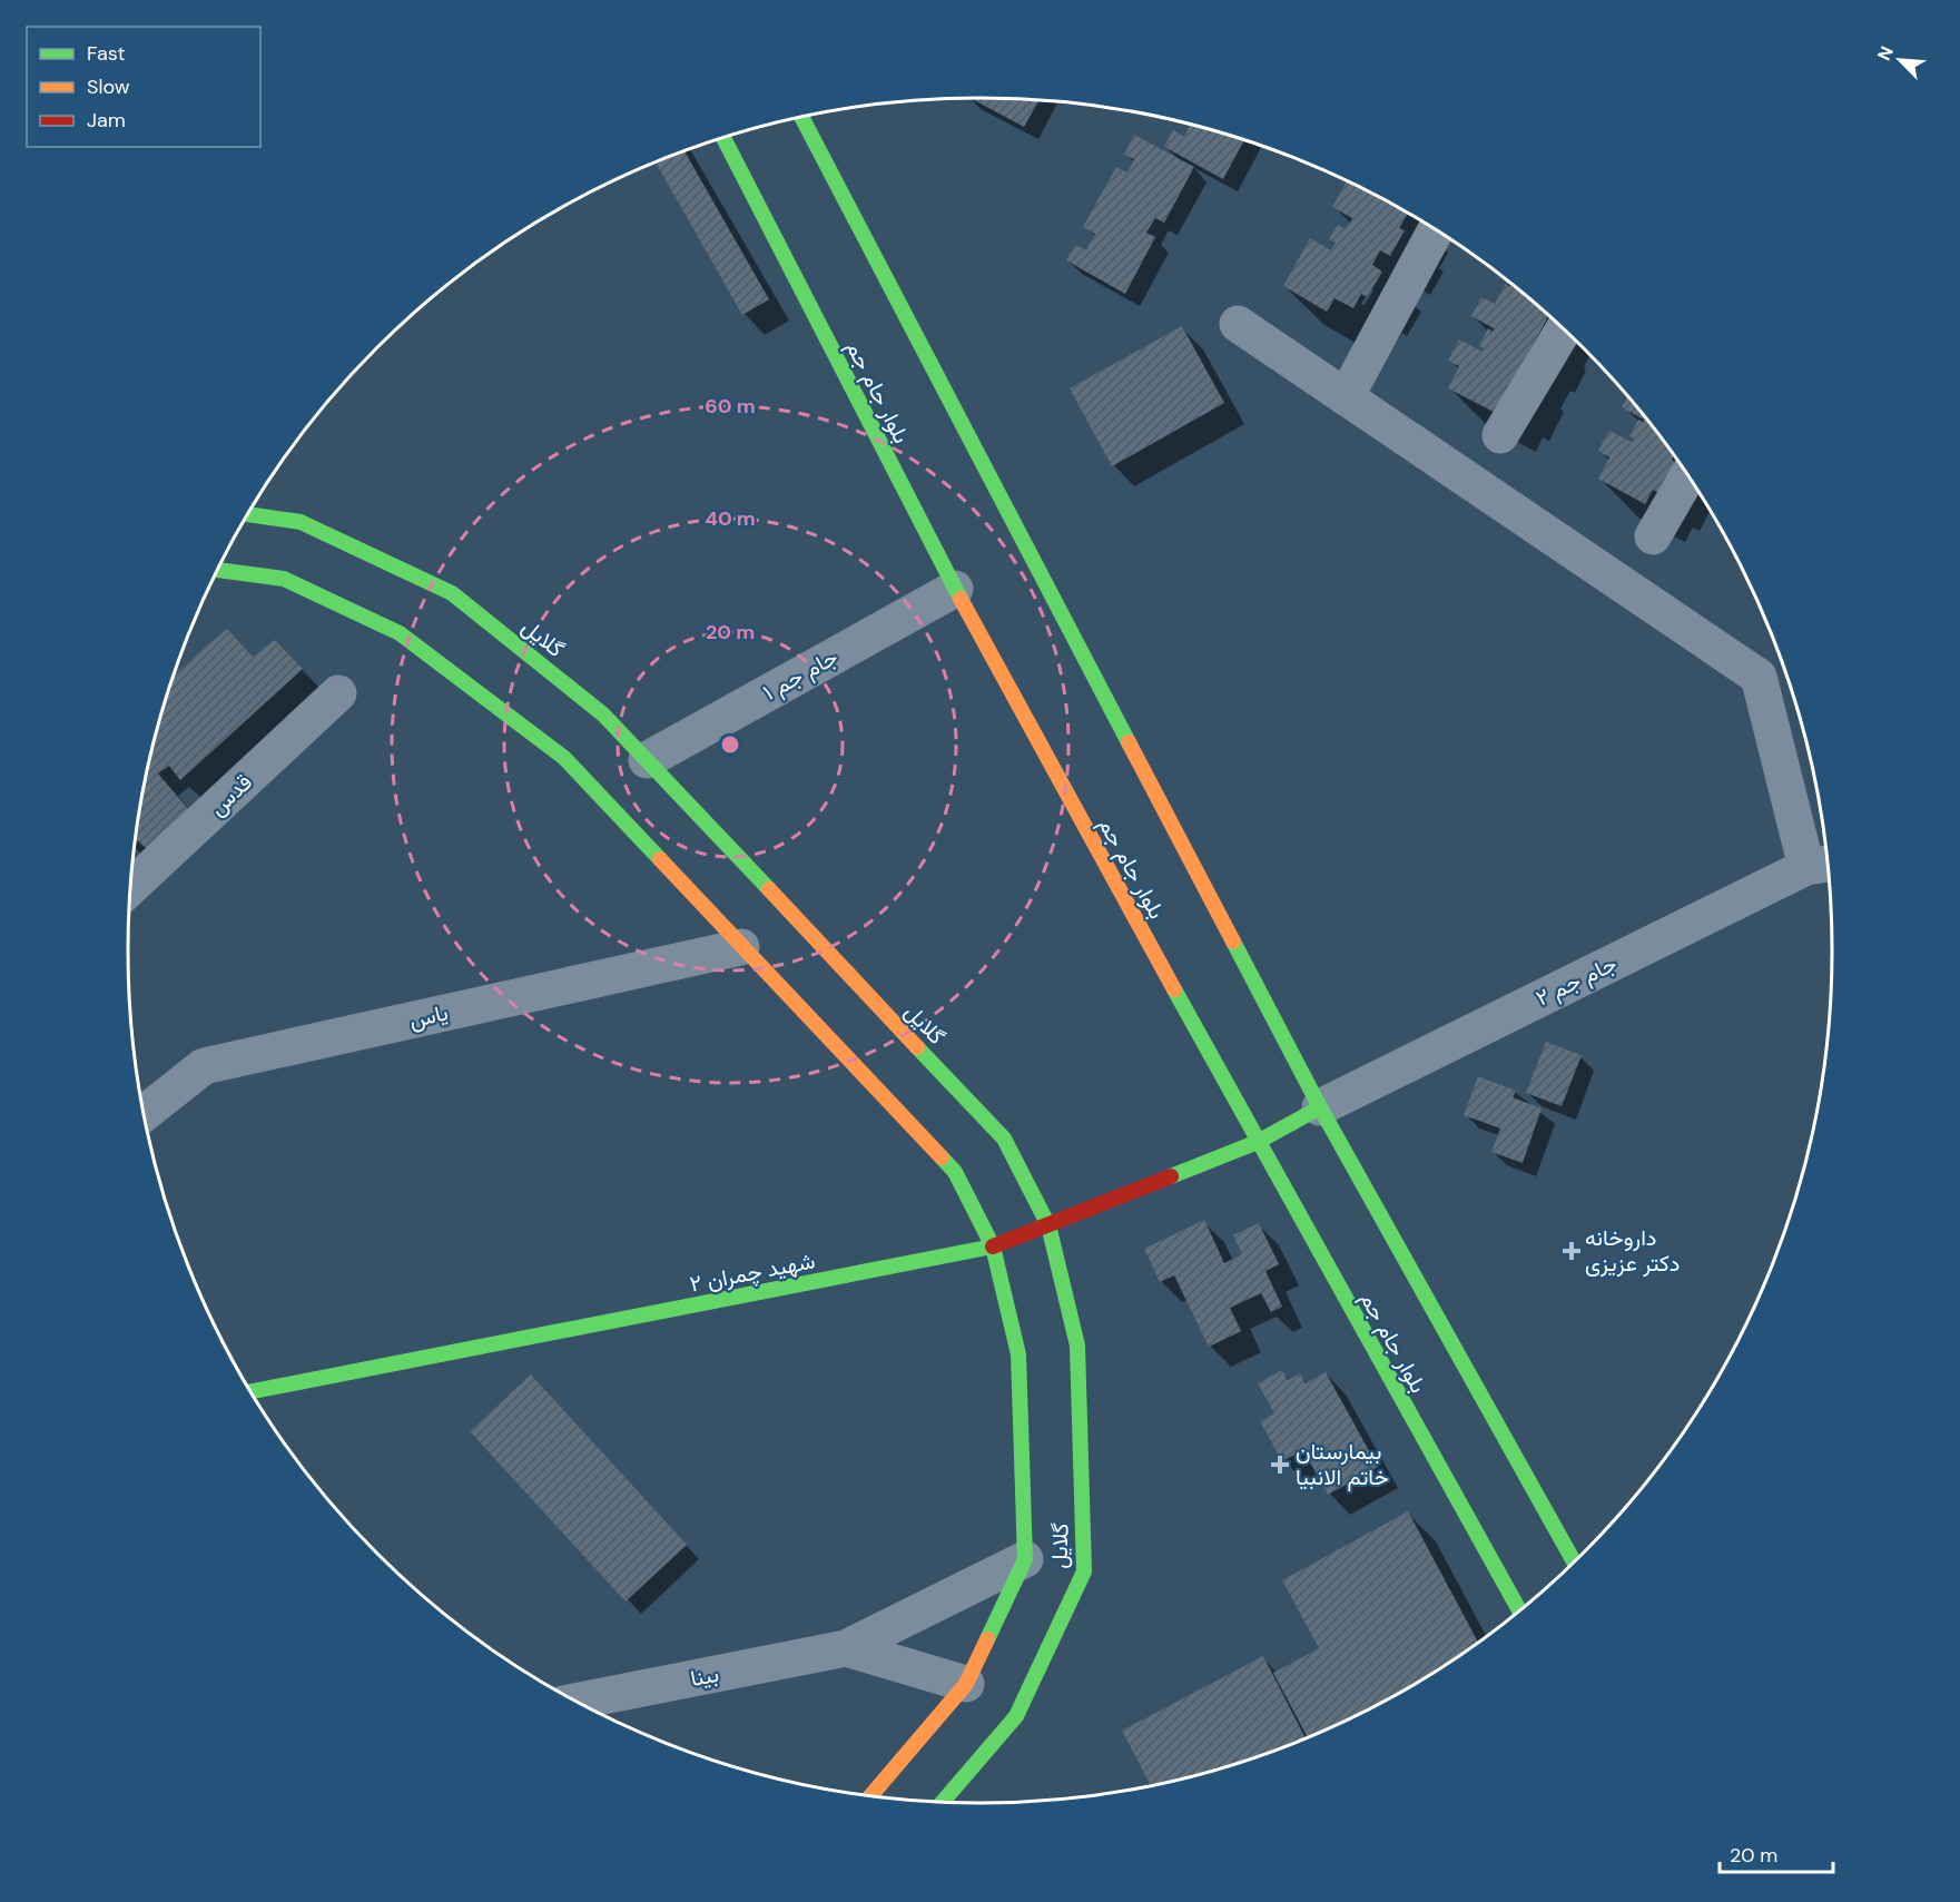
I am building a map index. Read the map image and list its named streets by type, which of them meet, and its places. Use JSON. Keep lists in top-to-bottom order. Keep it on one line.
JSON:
{"streets":{"street":["بلوار جام جم","گلایل","جام جم ۱","قدس","جام جم ۲","یاس","شهید چمران ۲","بینا"]},"crossings":[["بلوار جام جم","جام جم ۱"],["بلوار جام جم","شهید چمران ۲"],["گلایل","جام جم ۱"],["گلایل","یاس"],["گلایل","شهید چمران ۲"],["جام جم ۲","شهید چمران ۲"]],"places":{"health":["داروخانه دکتر عزیزی","بیمارستان خاتم الانبیا"]},"legend":["Fast","Slow","Jam"],"scale_bar":"20 m","north":"top left","rings":["60 m","40 m","20 m"]}
